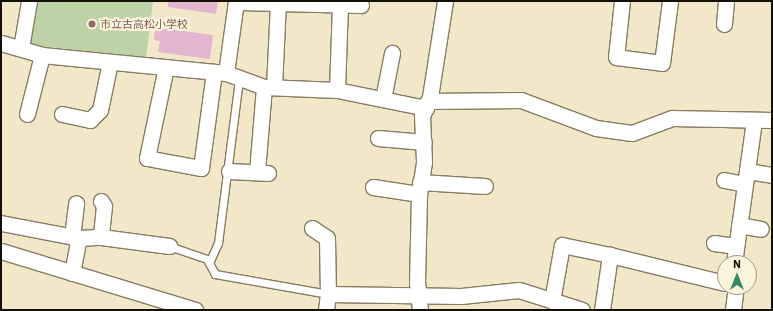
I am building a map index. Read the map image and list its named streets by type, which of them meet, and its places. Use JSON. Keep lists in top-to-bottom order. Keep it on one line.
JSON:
{"places":["市立古高松小学校"],"north":"top"}
